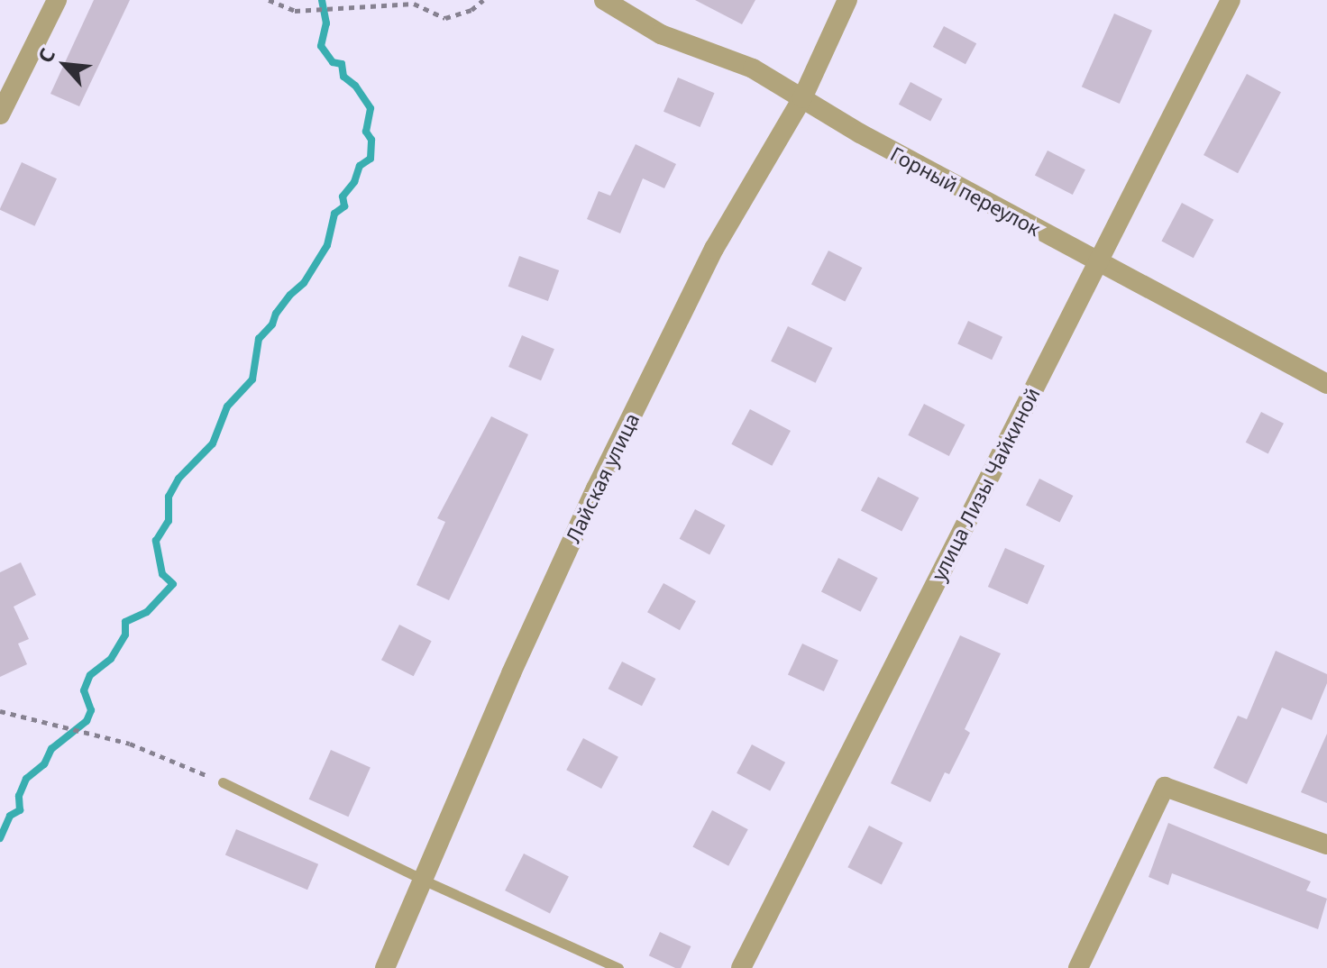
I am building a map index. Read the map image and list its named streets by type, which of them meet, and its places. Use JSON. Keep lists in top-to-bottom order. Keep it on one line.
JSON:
{"streets":{"street":["Горный переулок","Лайская улица","улица Лизы Чайкиной"]},"crossings":[["Горный переулок","Лайская улица"],["Горный переулок","улица Лизы Чайкиной"]],"north":"top left"}
